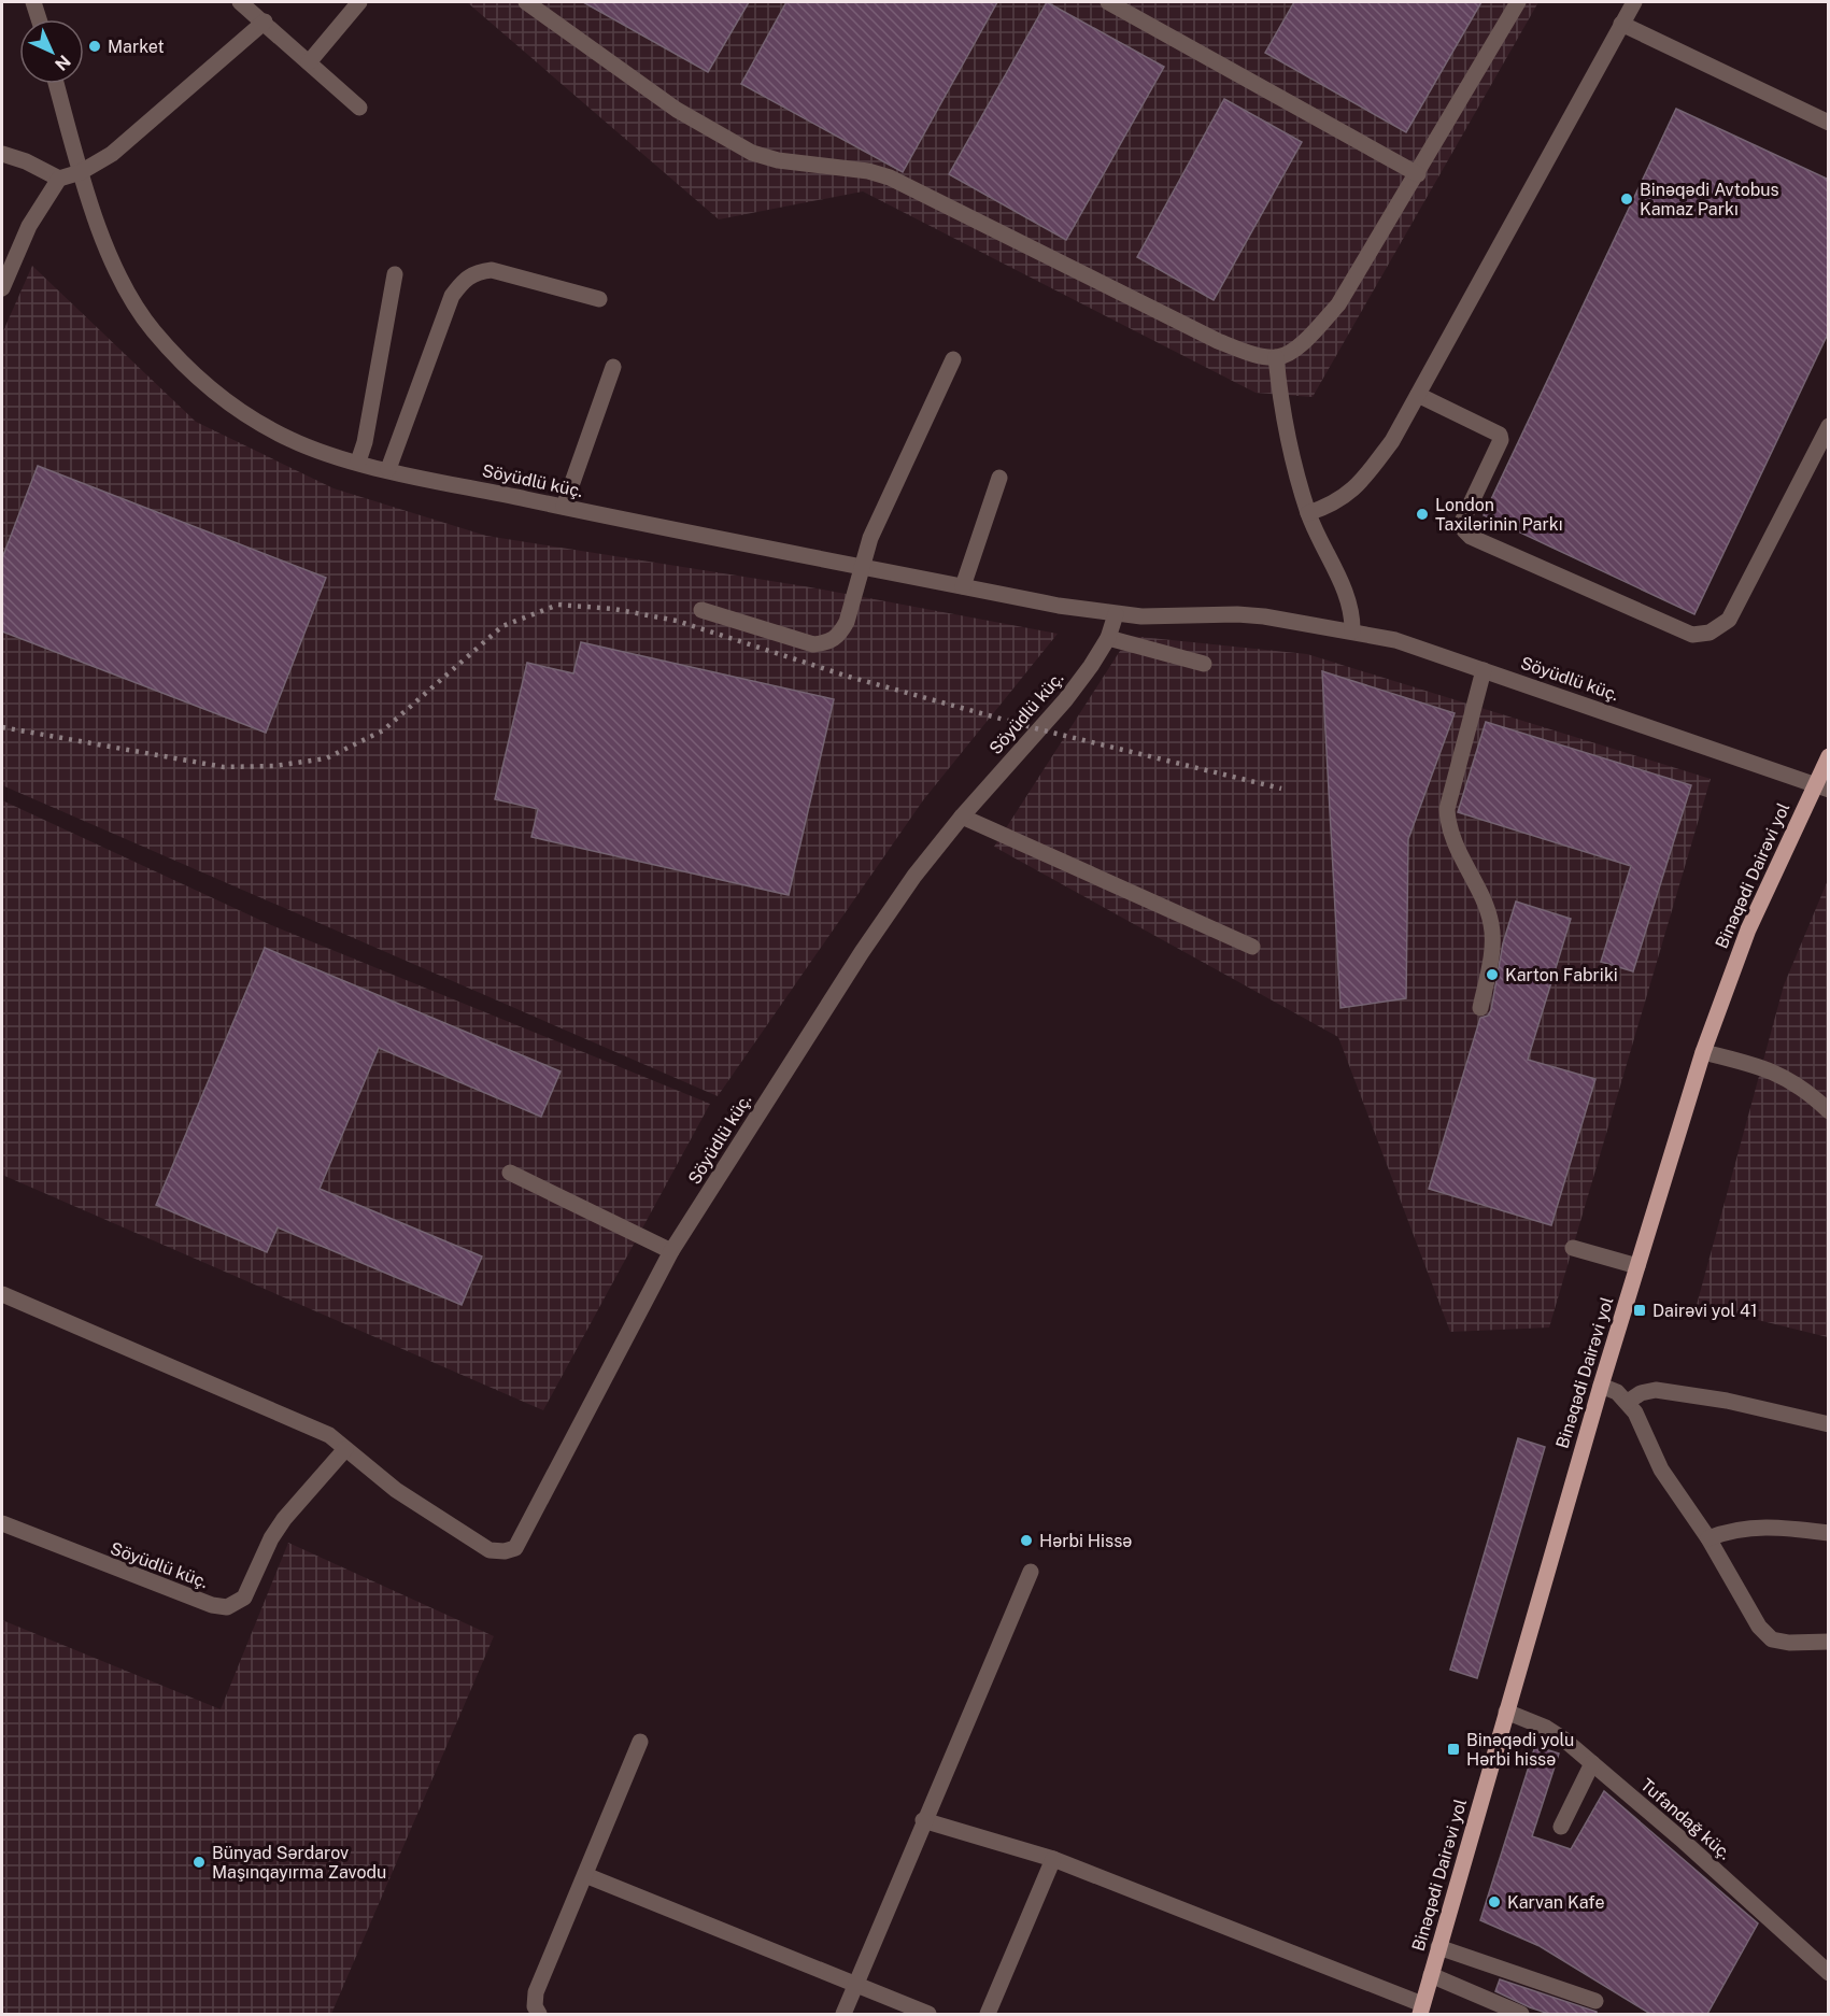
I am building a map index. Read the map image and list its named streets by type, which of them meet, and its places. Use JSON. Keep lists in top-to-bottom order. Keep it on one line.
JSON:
{"streets":{"main road":["Binəqədi Dairəvi yol"],"street":["Söyüdlü küç.","Tufandağ küç."]},"crossings":[["Söyüdlü küç.","Binəqədi Dairəvi yol"],["Binəqədi Dairəvi yol","Tufandağ küç."]],"places":{"other":["Market","Binəqədi Avtobus Kamaz Parkı","London Taxilərinin Parkı","Karton Fabriki","Hərbi Hissə","Bünyad Sərdarov Maşınqayırma Zavodu","Karvan Kafe"],"transit":["Dairəvi yol 41","Binəqədi yolu Hərbi hissə"]},"north":"bottom right"}
